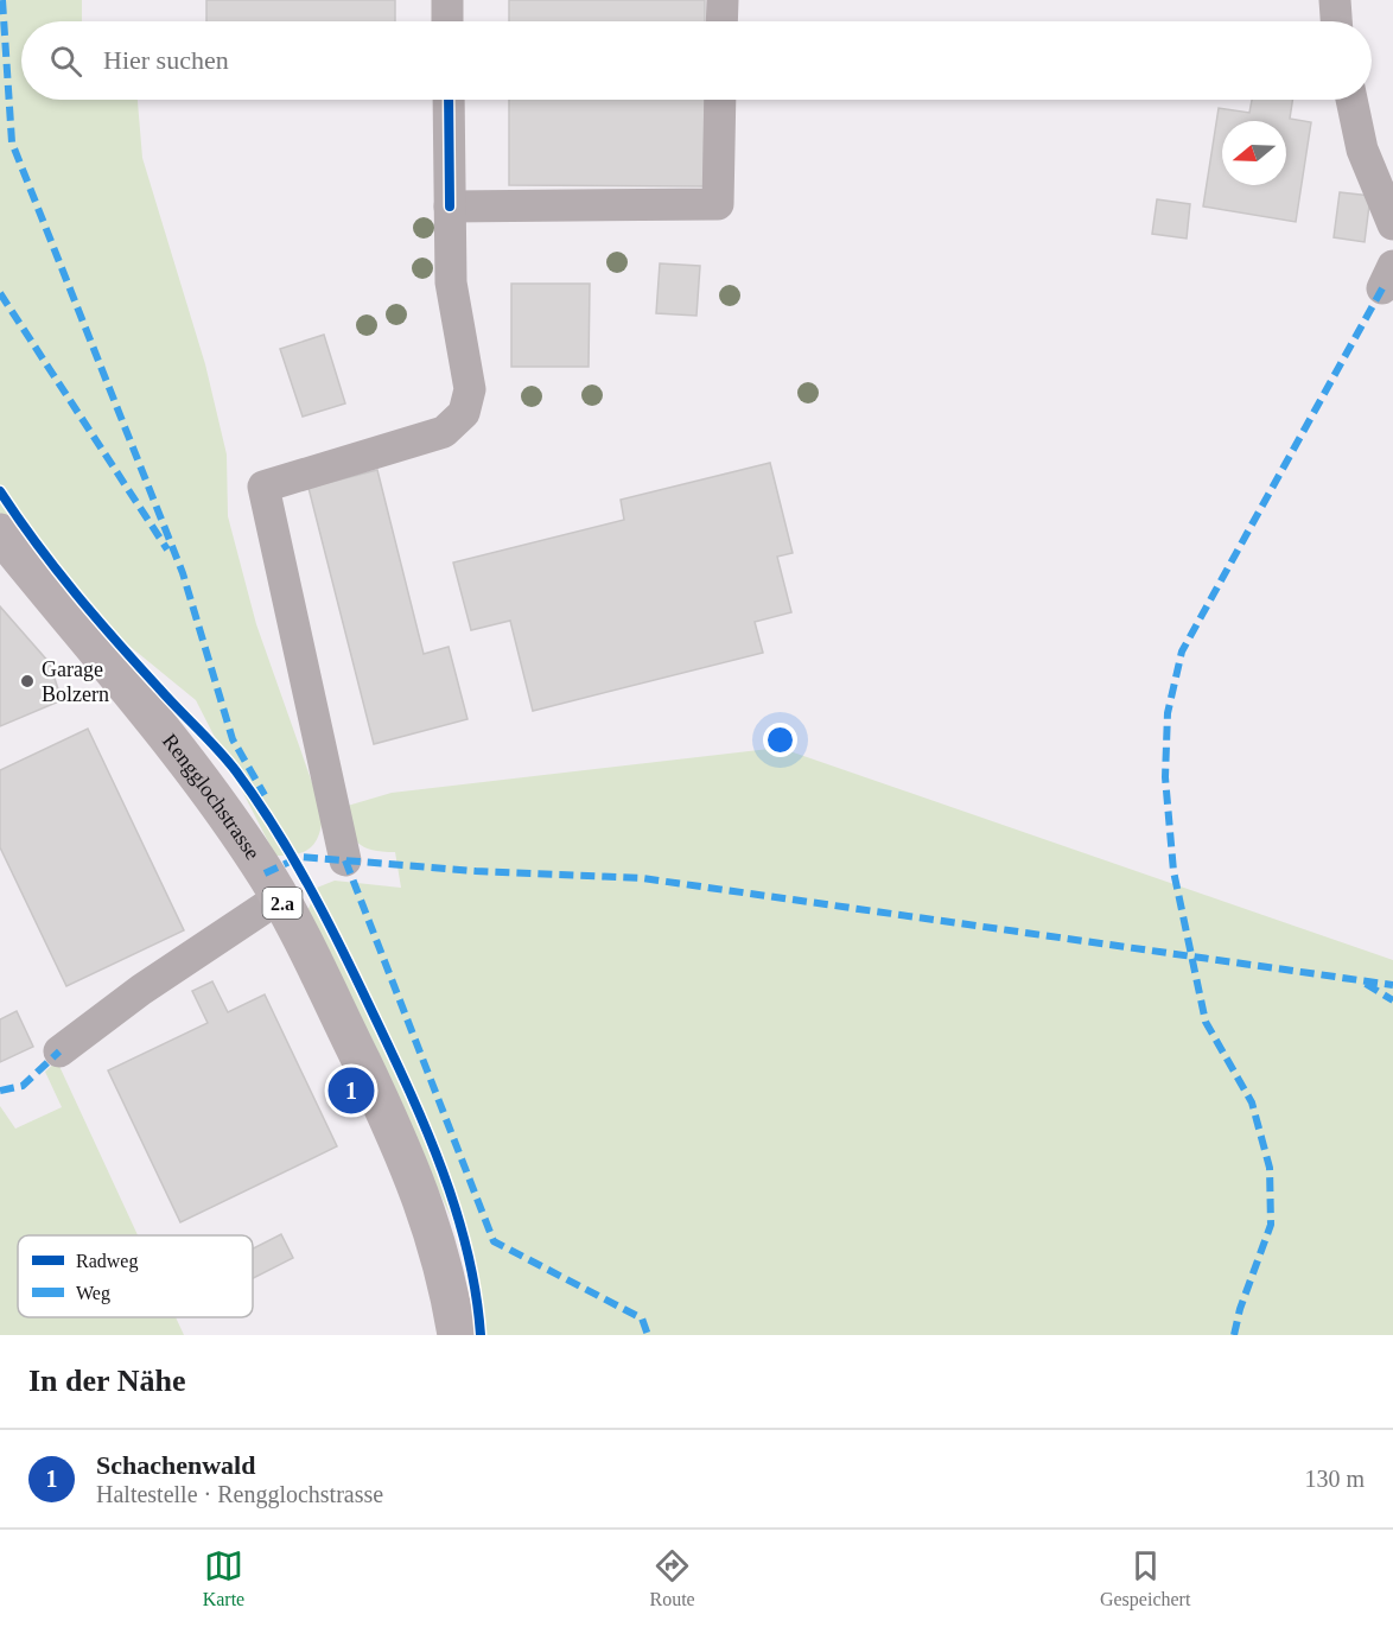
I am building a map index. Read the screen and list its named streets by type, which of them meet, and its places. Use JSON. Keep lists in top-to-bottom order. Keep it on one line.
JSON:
{"streets":{"main road":["Rengglochstrasse","2.a"]},"places":["Garage Bolzern"],"legend":["Radweg","Weg"],"north":"left","page":{"search":"Hier suchen","pins":"1","heading":"In der Nähe","list":[{"mark":"1","name":"Schachenwald","note":"Haltestelle · Rengglochstrasse","value":"130 m"}],"nav":["Karte","Route","Gespeichert"]}}
